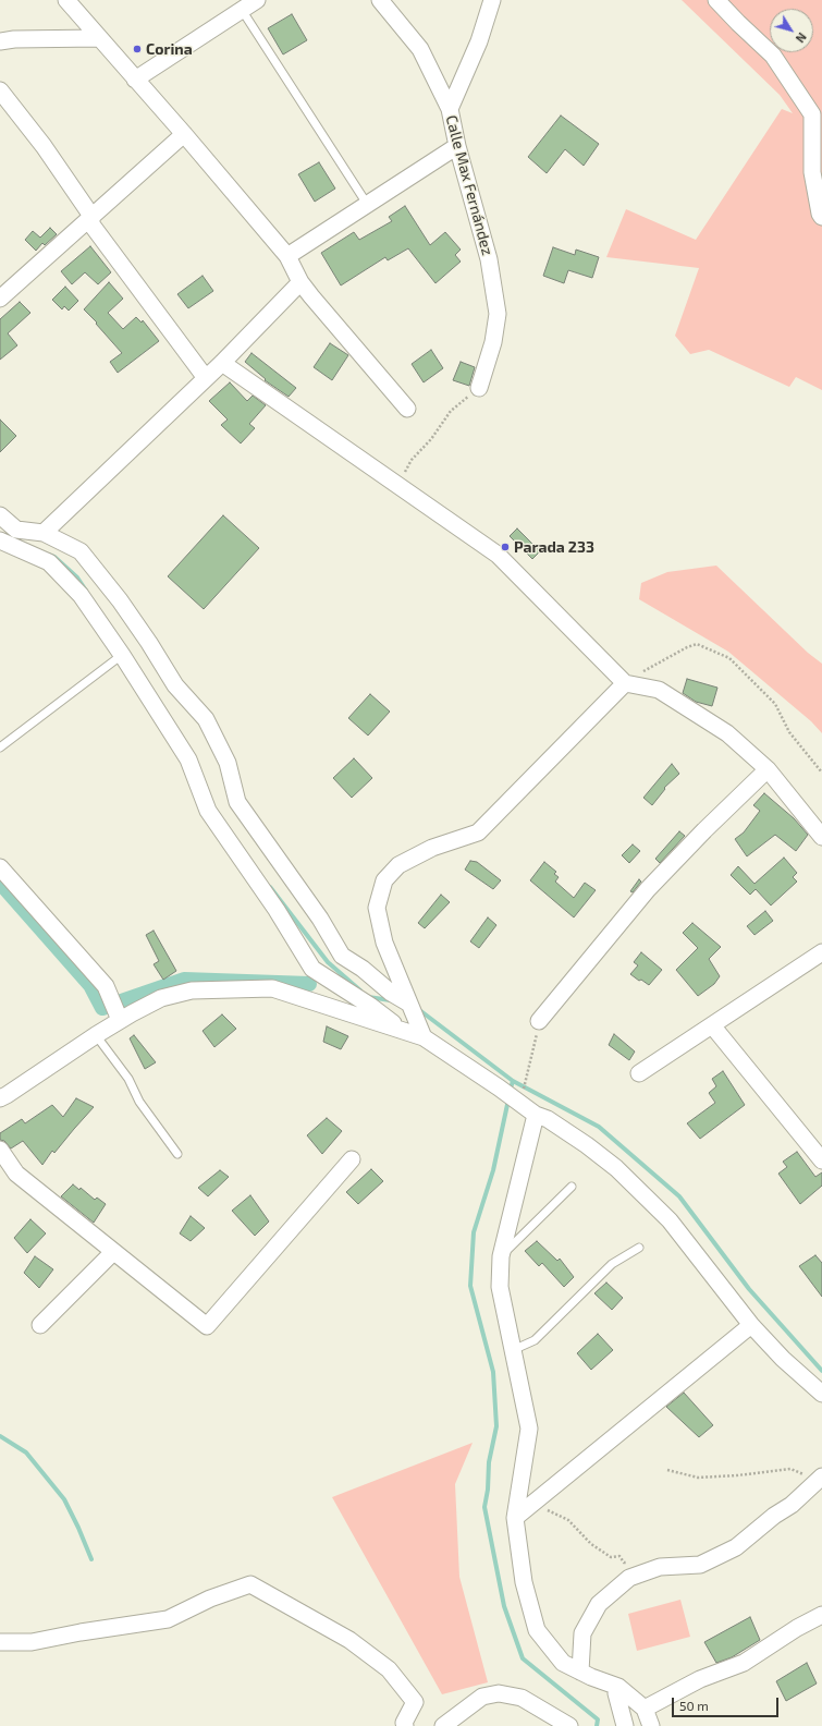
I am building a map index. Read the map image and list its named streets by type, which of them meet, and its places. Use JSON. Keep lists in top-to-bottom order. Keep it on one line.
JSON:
{"streets":{"street":["Calle Max Fernández"]},"places":["Corina","Parada 233"],"scale_bar":"50 m","north":"bottom right"}
